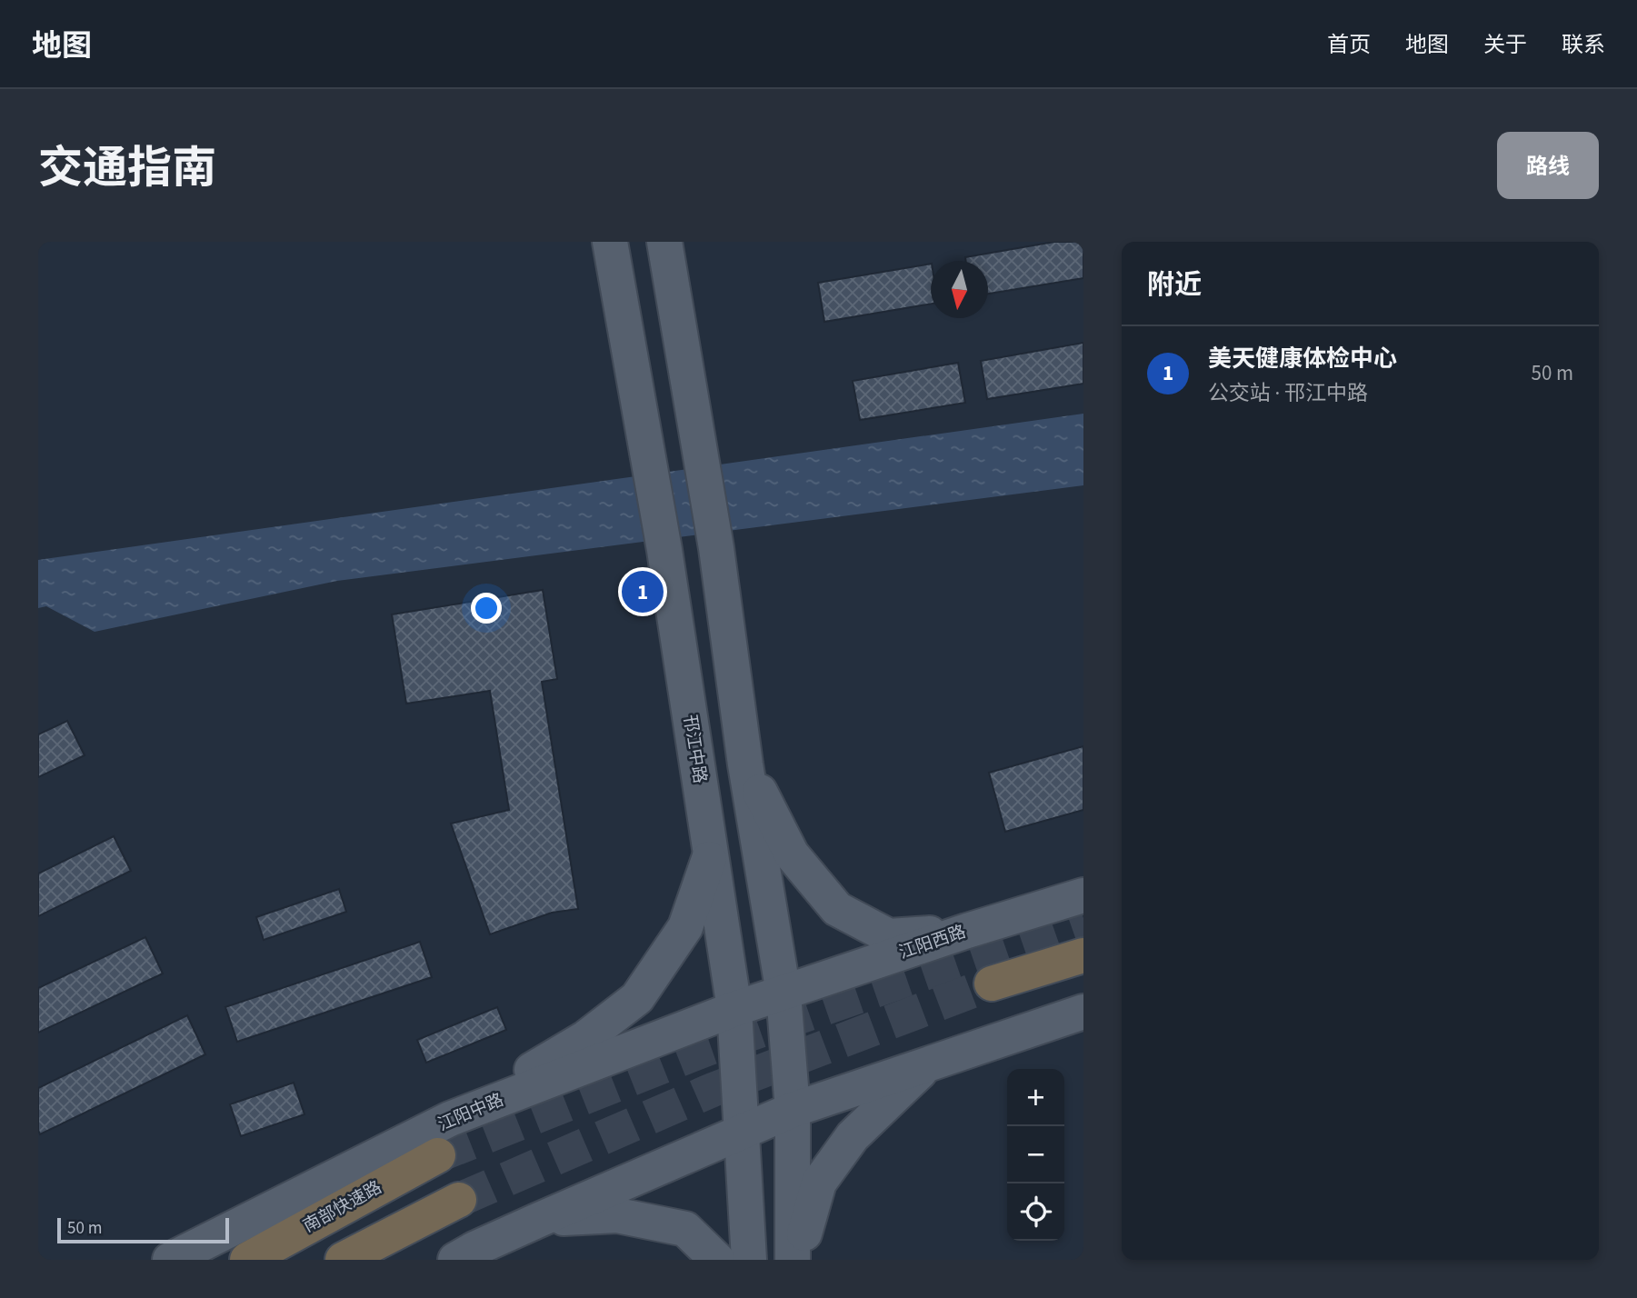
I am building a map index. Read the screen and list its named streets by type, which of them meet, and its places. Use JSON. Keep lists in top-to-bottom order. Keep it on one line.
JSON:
{"streets":{"highway":["南部快速路"],"main road":["邗江中路","江阳西路","江阳中路"]},"crossings":[["邗江中路","江阳中路"],["江阳西路","江阳中路"]],"scale_bar":"50 m","north":"bottom","page":{"header":"地图","nav":["首页","地图","关于","联系"],"title":"交通指南","buttons":"路线","heading":"附近","list":[{"mark":"1","name":"美天健康体检中心","note":"公交站 · 邗江中路","value":"50 m"}],"pins":"1","map_buttons":["+","−"],"scale":"50 m"}}
